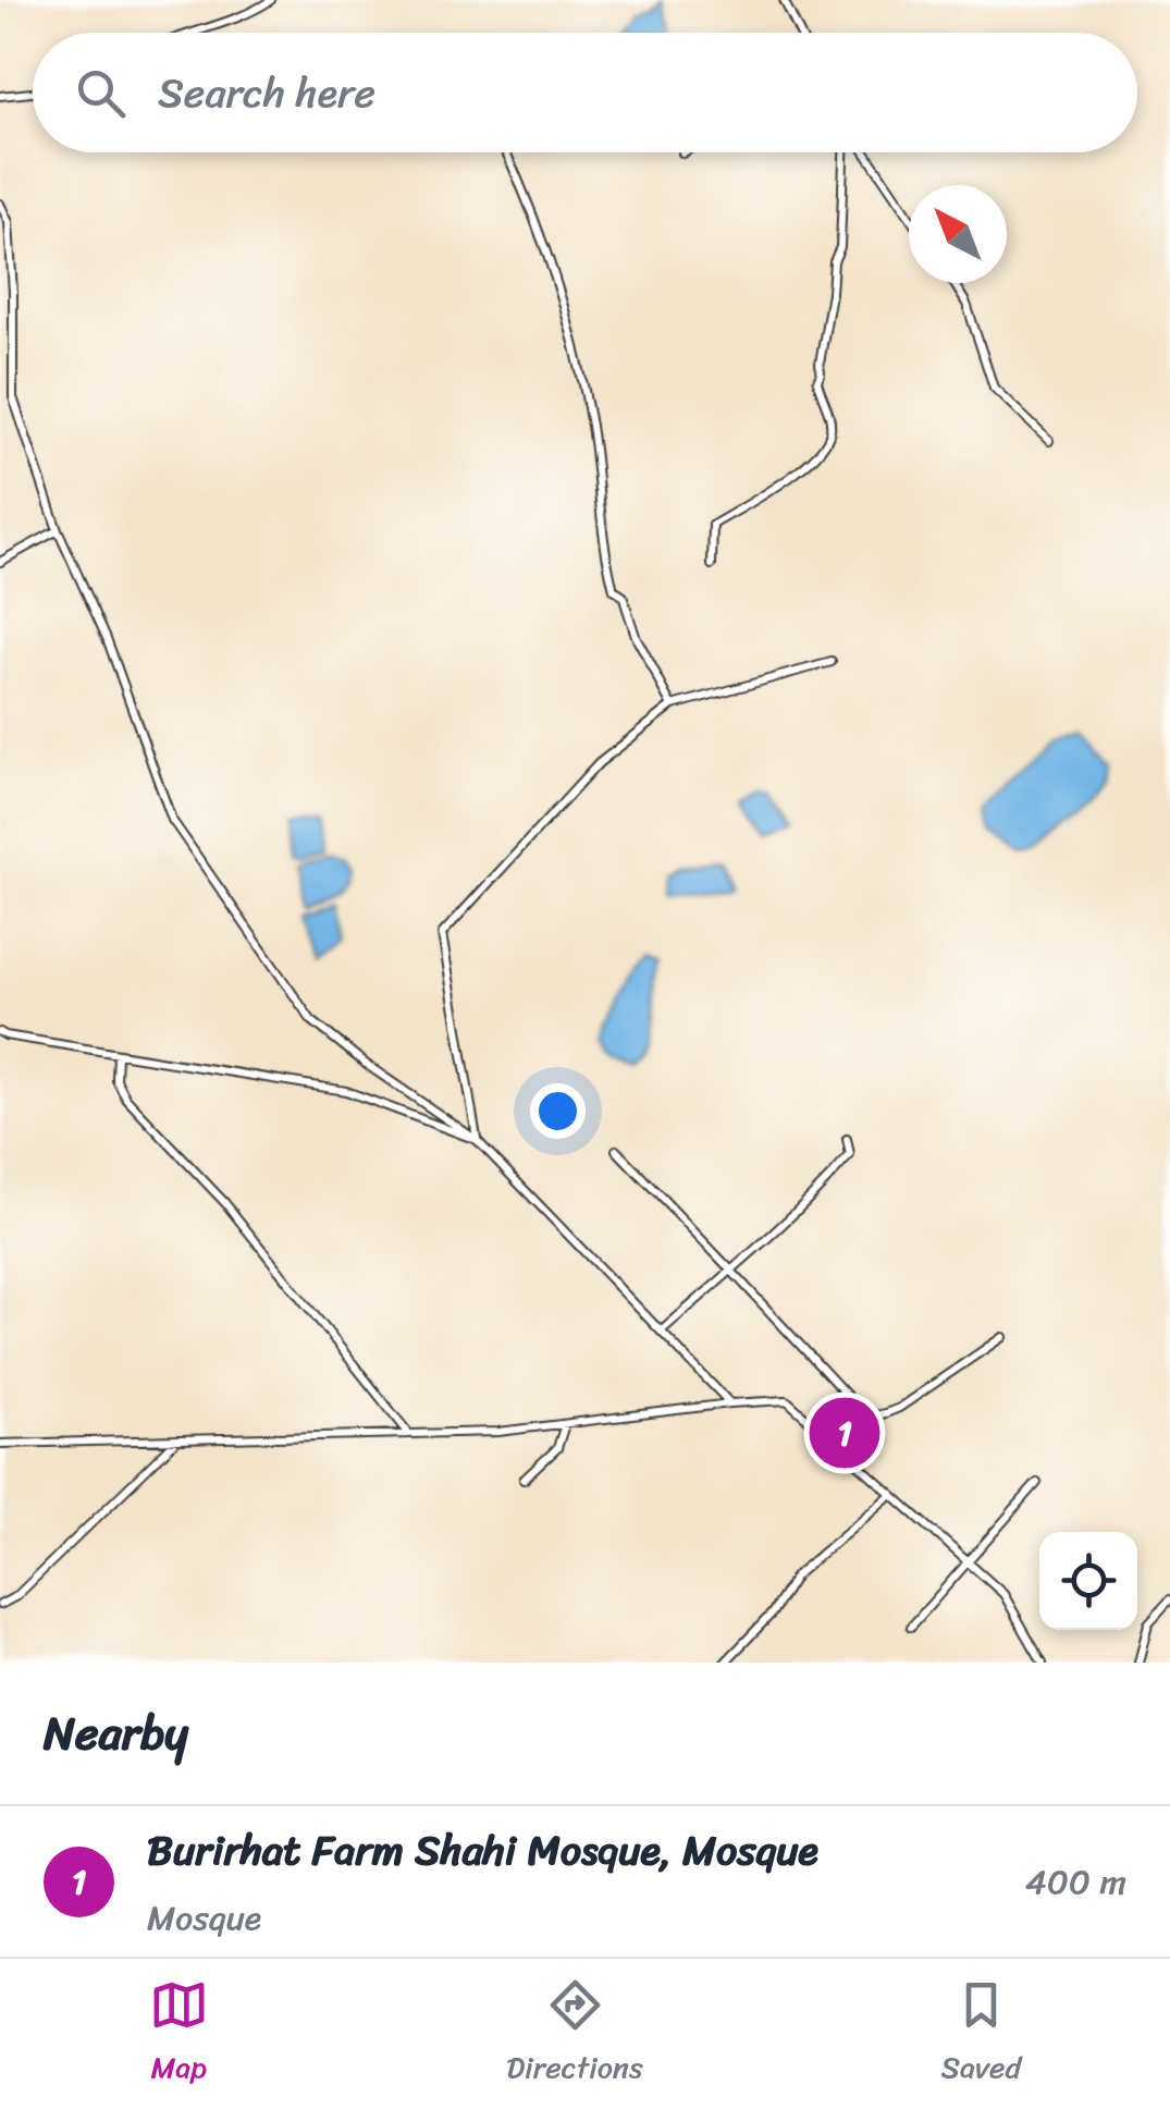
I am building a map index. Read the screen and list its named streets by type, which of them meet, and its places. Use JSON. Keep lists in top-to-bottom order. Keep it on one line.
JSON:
{"north":"top left","page":{"search":"Search here","pins":"1","heading":"Nearby","list":[{"mark":"1","name":"Burirhat Farm Shahi Mosque, Mosque","note":"Mosque","value":"400 m"}],"nav":["Map","Directions","Saved"]}}
